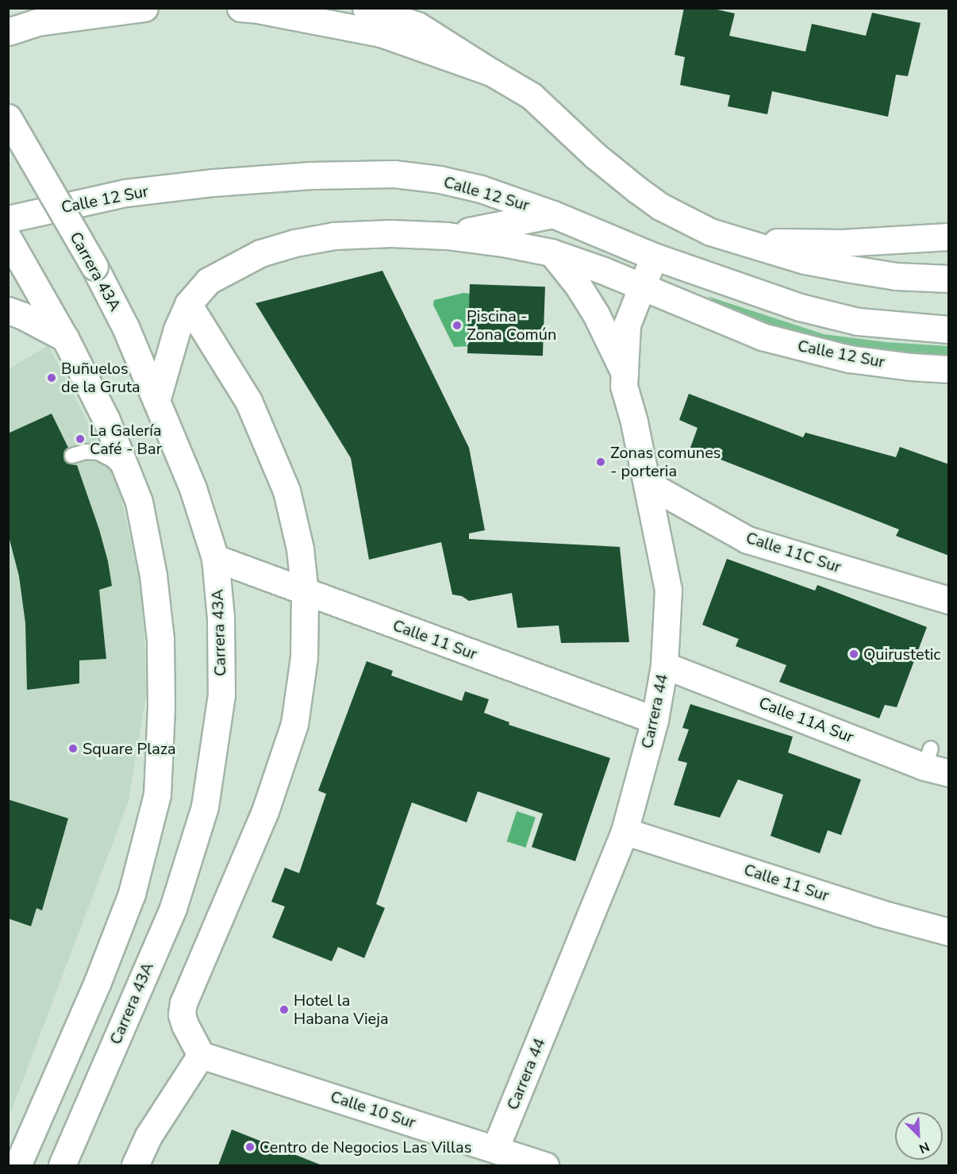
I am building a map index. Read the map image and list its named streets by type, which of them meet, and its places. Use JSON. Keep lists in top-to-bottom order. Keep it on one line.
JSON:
{"streets":{"street":["Calle 12 Sur","Carrera 43A","Calle 11C Sur","Calle 11 Sur","Carrera 44","Calle 11A Sur","Calle 10 Sur"]},"crossings":[["Calle 12 Sur","Carrera 43A"],["Calle 12 Sur","Carrera 44"],["Carrera 43A","Calle 11 Sur"],["Calle 11C Sur","Carrera 44"],["Calle 11 Sur","Carrera 44"],["Carrera 44","Calle 11A Sur"],["Carrera 44","Calle 10 Sur"]],"places":["Piscina - Zona Común","Buñuelos de la Gruta","La Galería Café - Bar","Zonas comunes - porteria","Quirustetic","Square Plaza","Hotel la Habana Vieja","Centro de Negocios Las Villas"],"north":"bottom right"}
